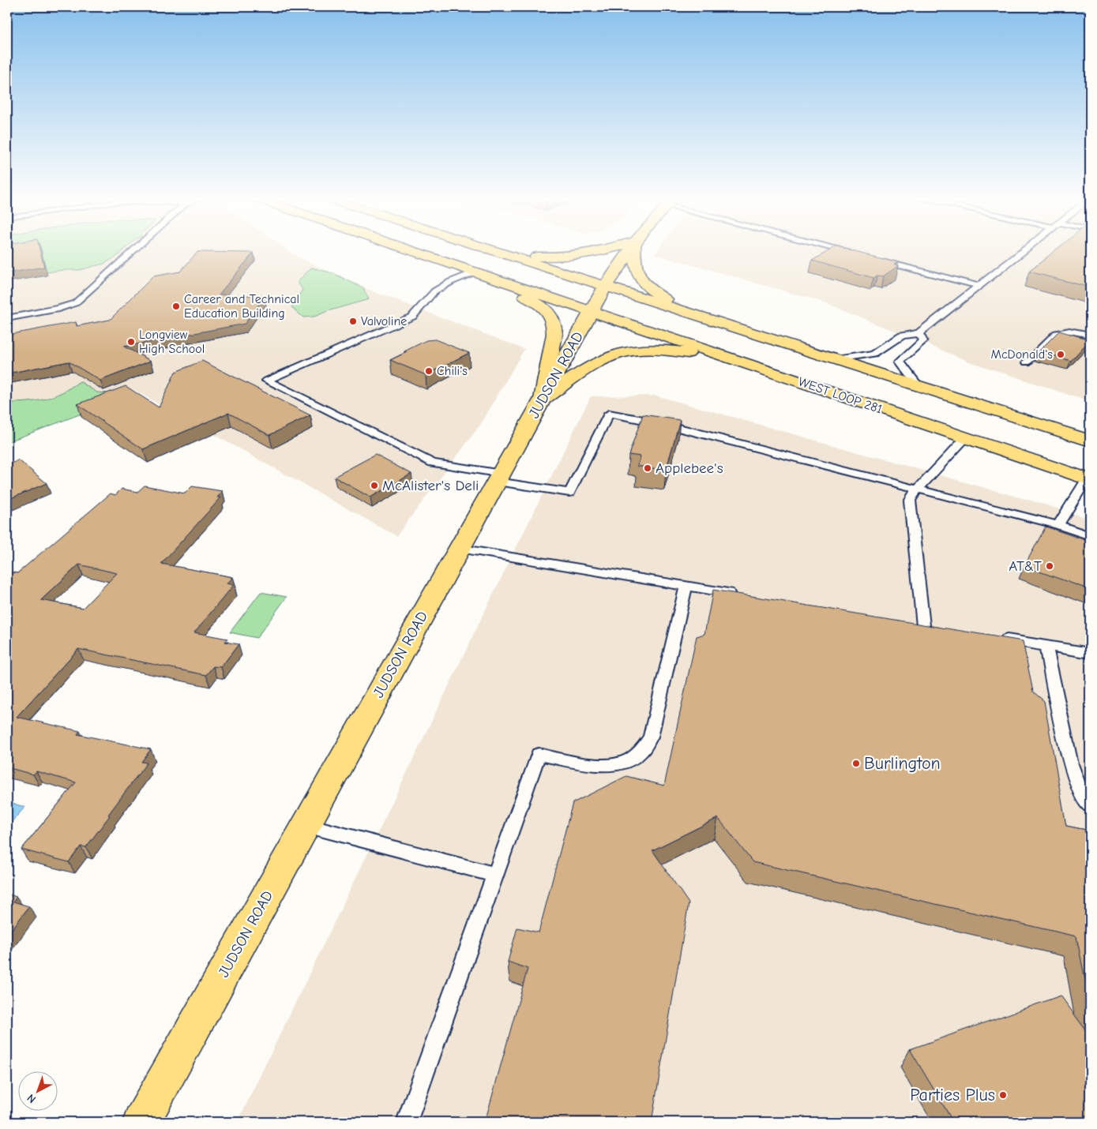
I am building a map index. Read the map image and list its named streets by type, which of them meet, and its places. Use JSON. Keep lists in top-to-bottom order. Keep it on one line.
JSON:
{"streets":{"main road":["JUDSON ROAD","WEST LOOP 281"]},"crossings":[["JUDSON ROAD","WEST LOOP 281"]],"places":["Career and Technical Education Building","Valvoline","Longview High School","McDonald's","Chili's","Applebee's","McAlister's Deli","AT&T","Burlington","Parties Plus"],"north":"bottom left"}
